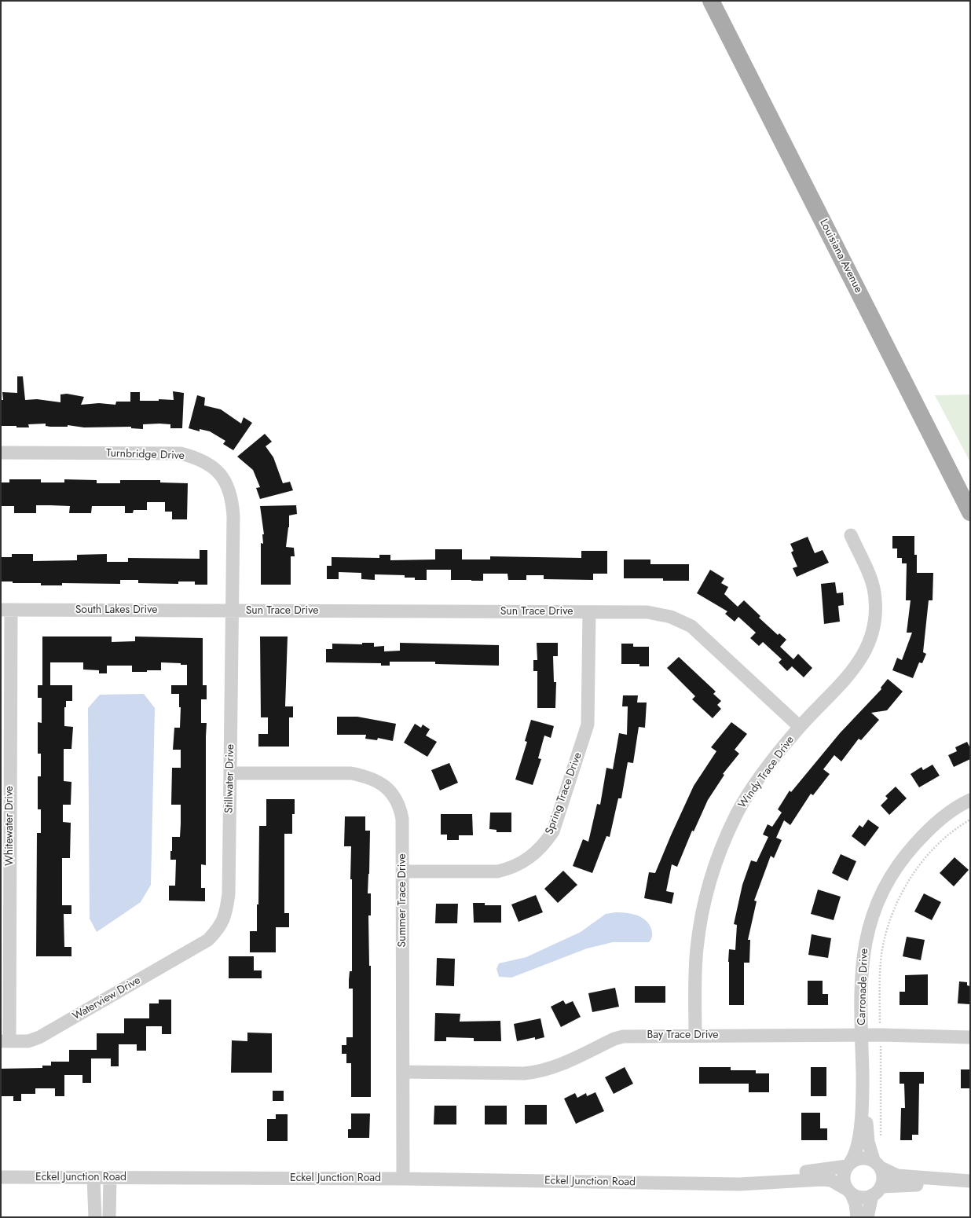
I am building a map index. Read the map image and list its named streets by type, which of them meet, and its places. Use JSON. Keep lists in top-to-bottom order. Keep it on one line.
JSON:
{"streets":{"main road":["Louisiana Avenue"],"street":["Turnbridge Drive","South Lakes Drive","Sun Trace Drive","Windy Trace Drive","Stillwater Drive","Spring Trace Drive","Whitewater Drive","Summer Trace Drive","Carronade Drive","Waterview Drive","Bay Trace Drive","Eckel Junction Road"]},"crossings":[["Turnbridge Drive","South Lakes Drive"],["Turnbridge Drive","Sun Trace Drive"],["Turnbridge Drive","Stillwater Drive"],["South Lakes Drive","Sun Trace Drive"],["South Lakes Drive","Stillwater Drive"],["South Lakes Drive","Whitewater Drive"],["Sun Trace Drive","Windy Trace Drive"],["Sun Trace Drive","Stillwater Drive"],["Sun Trace Drive","Spring Trace Drive"],["Windy Trace Drive","Bay Trace Drive"],["Stillwater Drive","Summer Trace Drive"],["Stillwater Drive","Waterview Drive"],["Spring Trace Drive","Summer Trace Drive"],["Whitewater Drive","Waterview Drive"],["Summer Trace Drive","Bay Trace Drive"],["Summer Trace Drive","Eckel Junction Road"],["Carronade Drive","Bay Trace Drive"],["Carronade Drive","Eckel Junction Road"]]}
